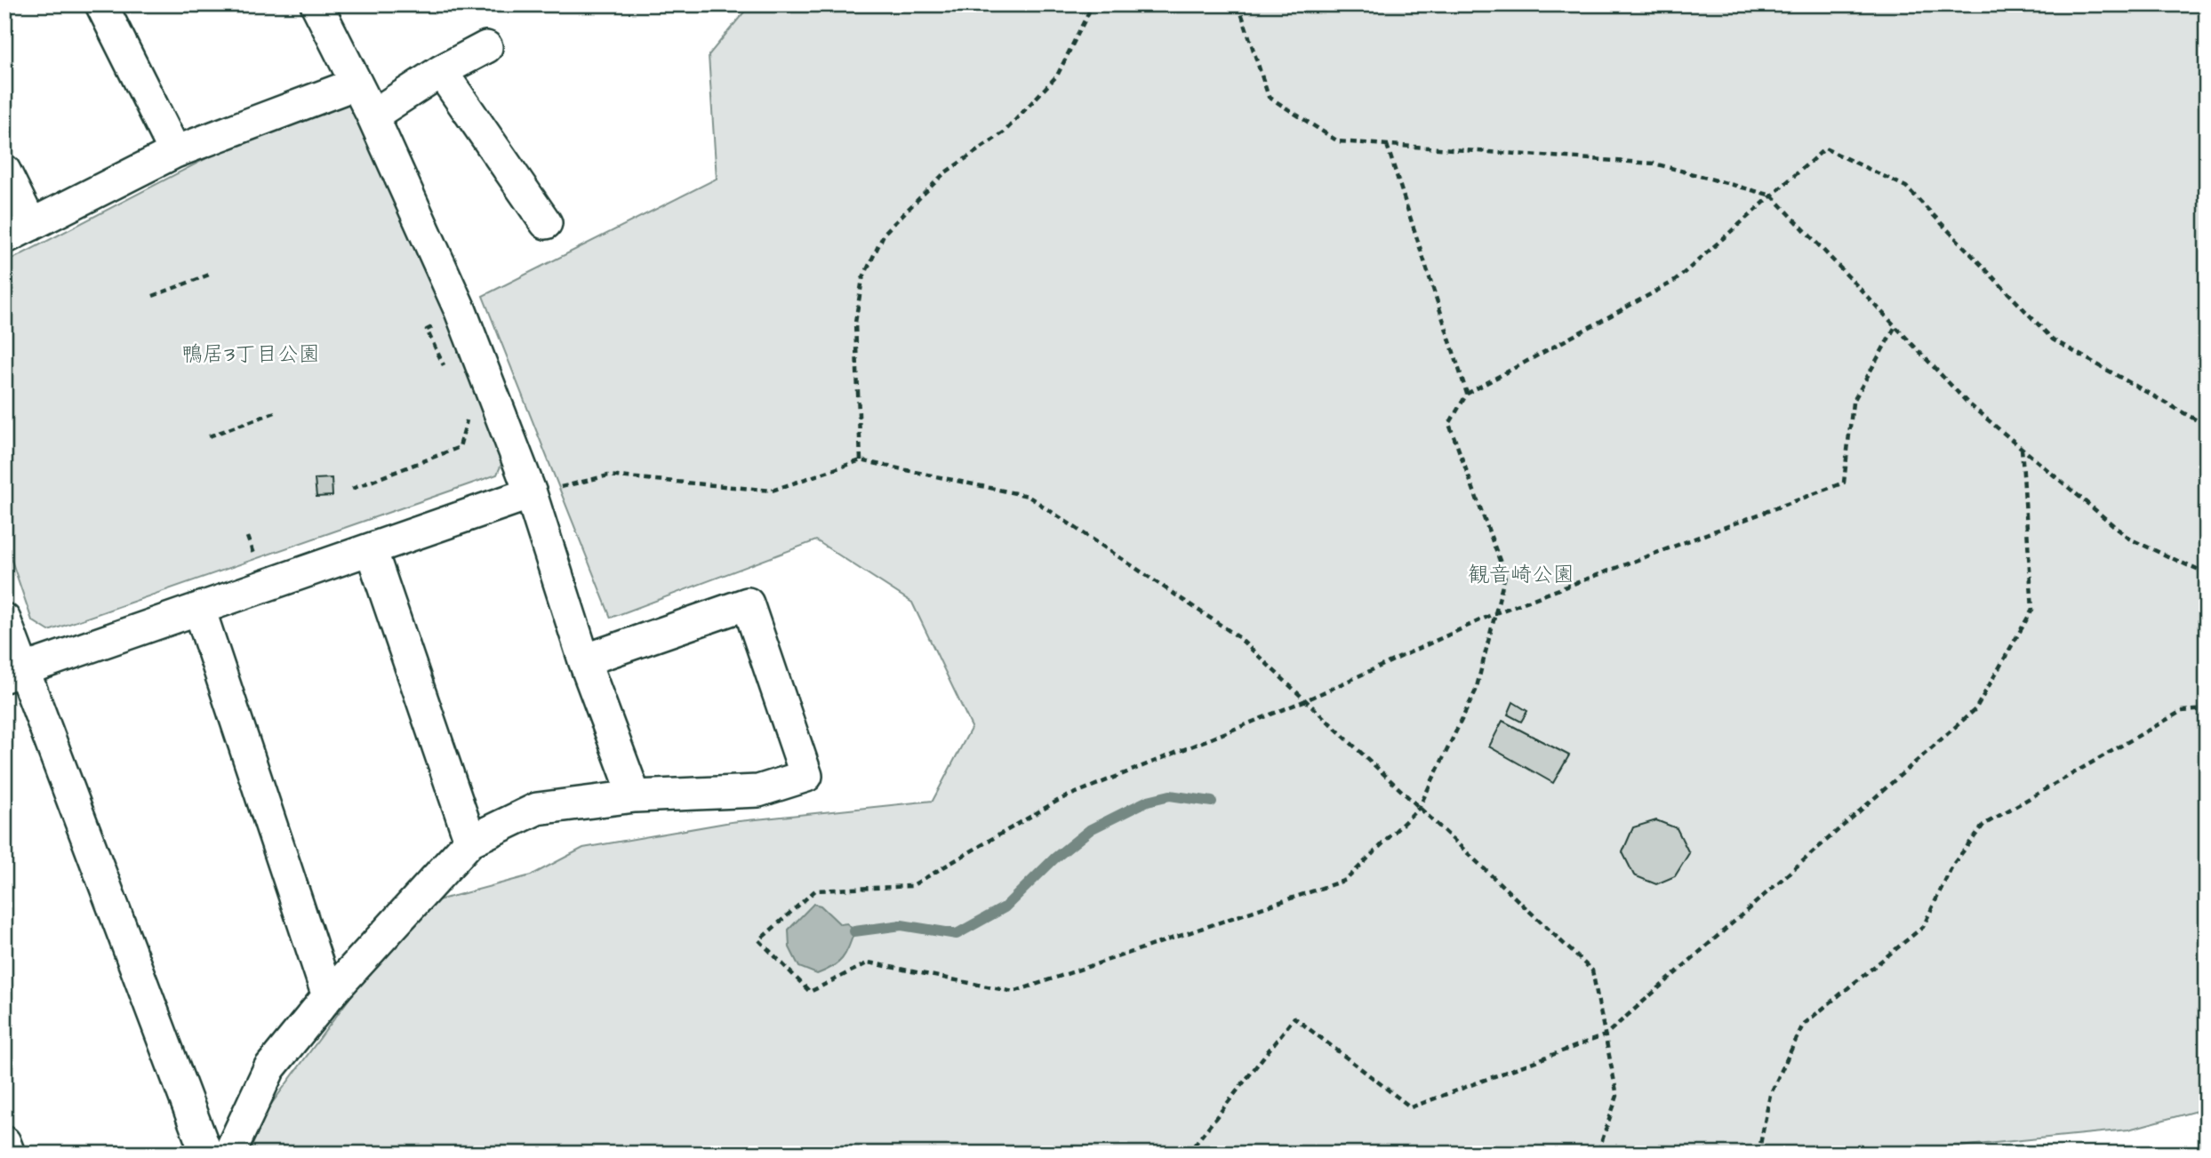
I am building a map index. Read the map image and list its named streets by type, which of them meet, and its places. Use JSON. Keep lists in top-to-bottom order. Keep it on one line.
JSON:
{"parks":["鴨居3丁目公園","観音崎公園"]}
